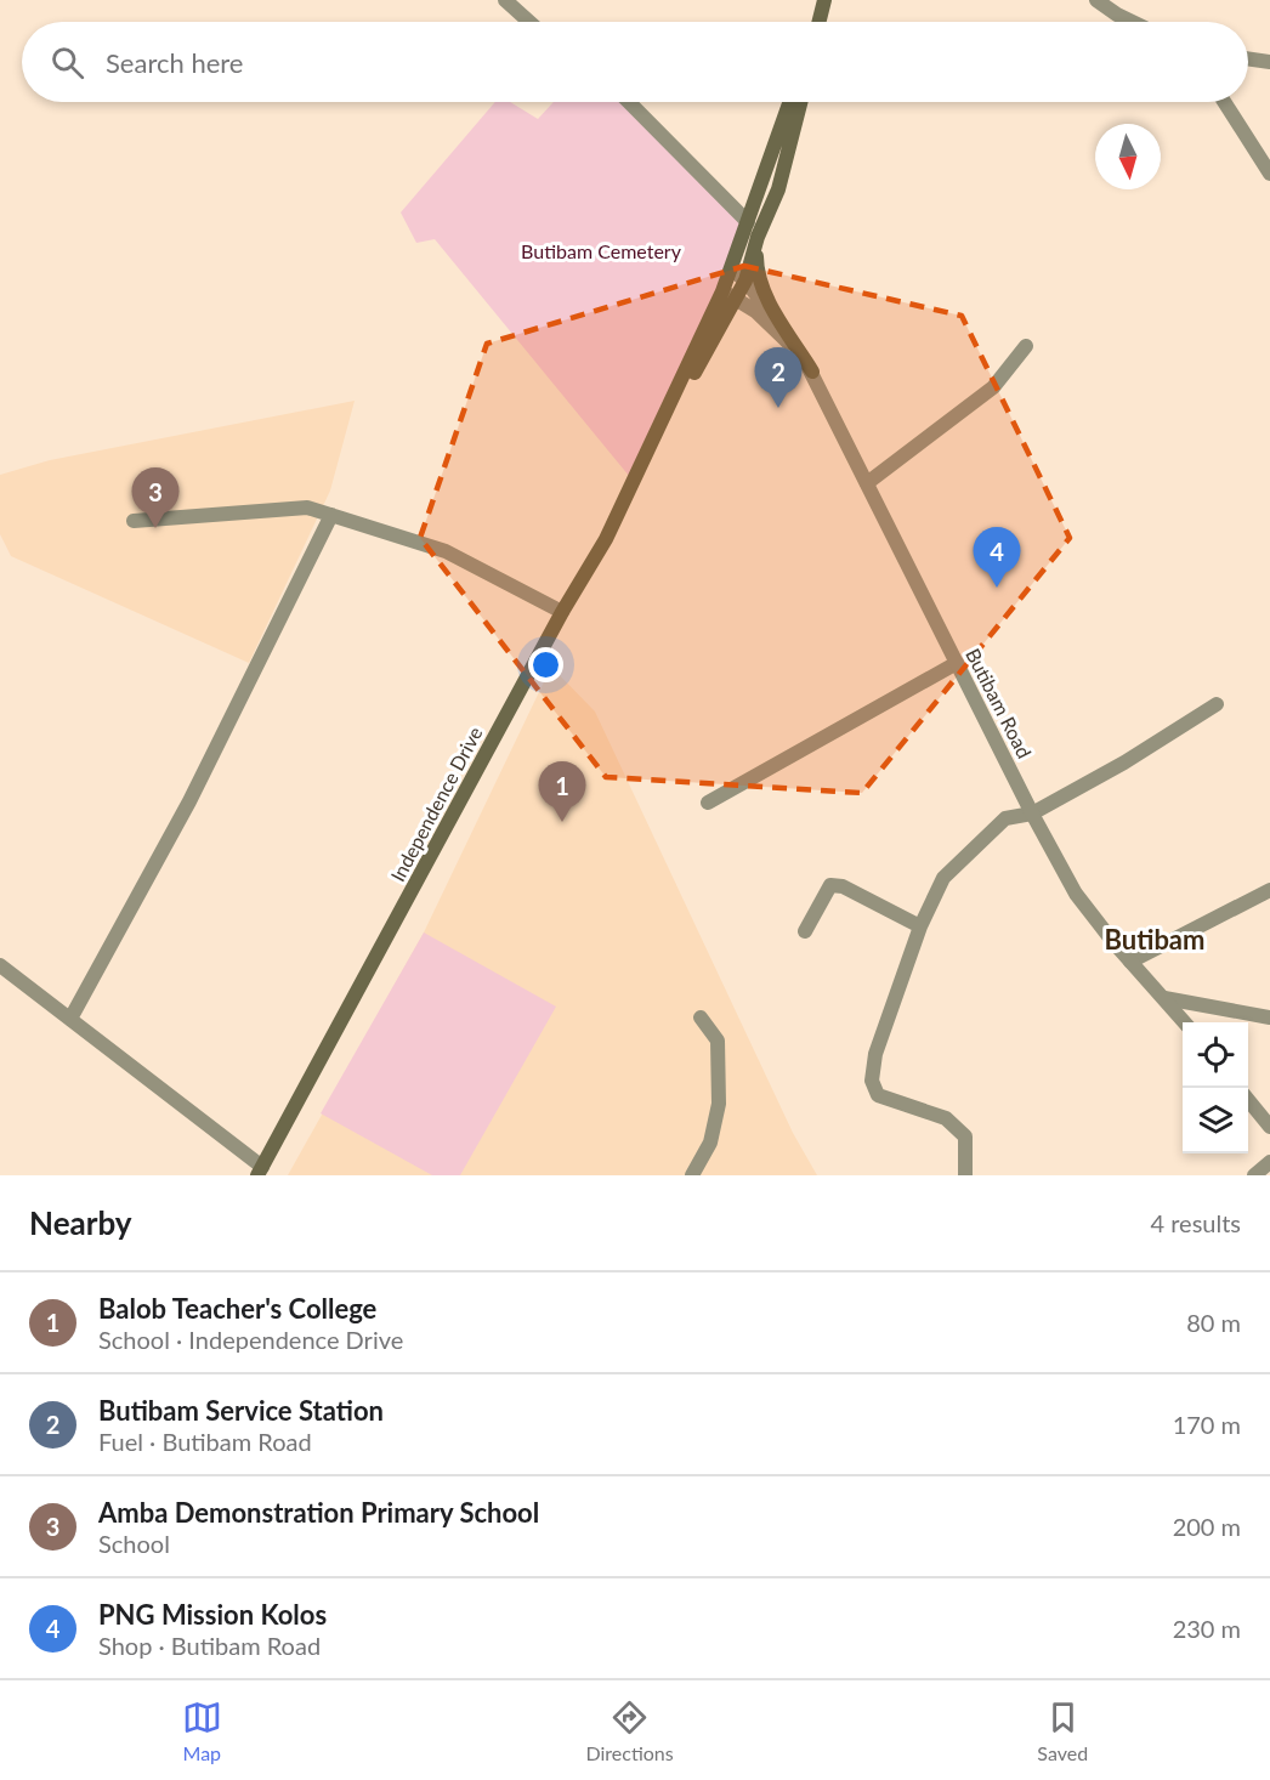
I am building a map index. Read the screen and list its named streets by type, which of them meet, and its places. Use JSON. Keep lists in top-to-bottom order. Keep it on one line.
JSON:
{"streets":{"main road":["Independence Drive"],"street":["Butibam Road"]},"districts":["Butibam"],"parks":["Butibam Cemetery"],"north":"bottom","page":{"search":"Search here","pins":["2","3","4","1"],"heading":["Nearby","4 results"],"list":[{"mark":"1","name":"Balob Teacher's College","note":"School · Independence Drive","value":"80 m"},{"mark":"2","name":"Butibam Service Station","note":"Fuel · Butibam Road","value":"170 m"},{"mark":"3","name":"Amba Demonstration Primary School","note":"School","value":"200 m"},{"mark":"4","name":"PNG Mission Kolos","note":"Shop · Butibam Road","value":"230 m"}],"nav":["Map","Directions","Saved"]}}
